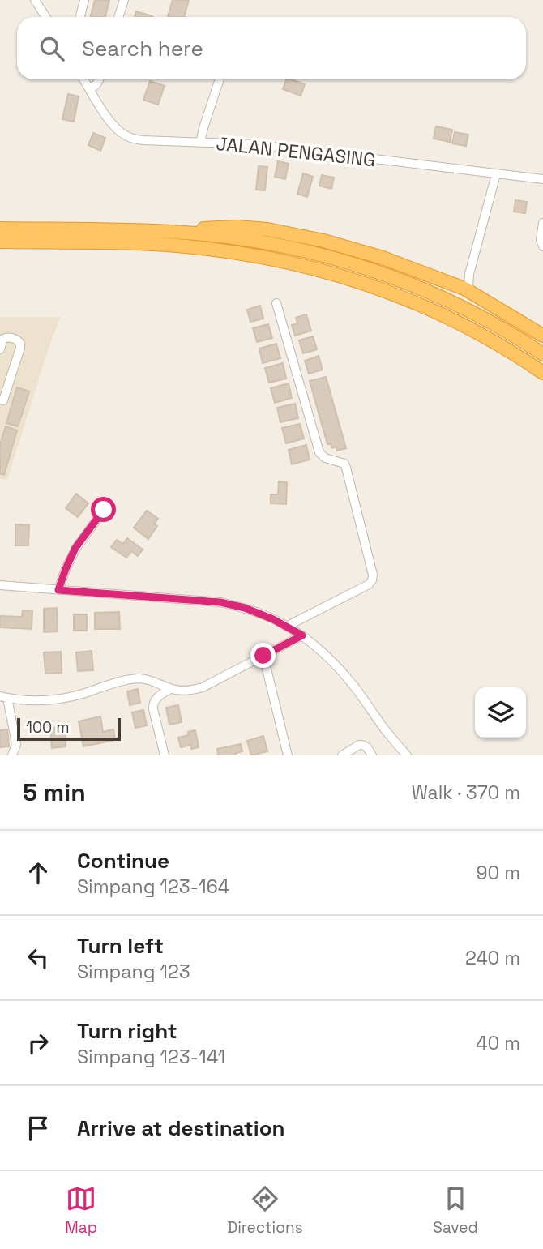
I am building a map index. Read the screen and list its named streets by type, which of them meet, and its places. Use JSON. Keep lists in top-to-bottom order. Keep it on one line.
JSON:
{"streets":{"street":["JALAN PENGASING"]},"scale_bar":"100 m","page":{"search":"Search here","scale":"100 m","heading":["5 min","Walk · 370 m"],"list":[["Continue","Simpang 123-164","90 m"],["Turn left","Simpang 123","240 m"],["Turn right","Simpang 123-141","40 m"],"Arrive at destination"],"nav":["Map","Directions","Saved"]}}
